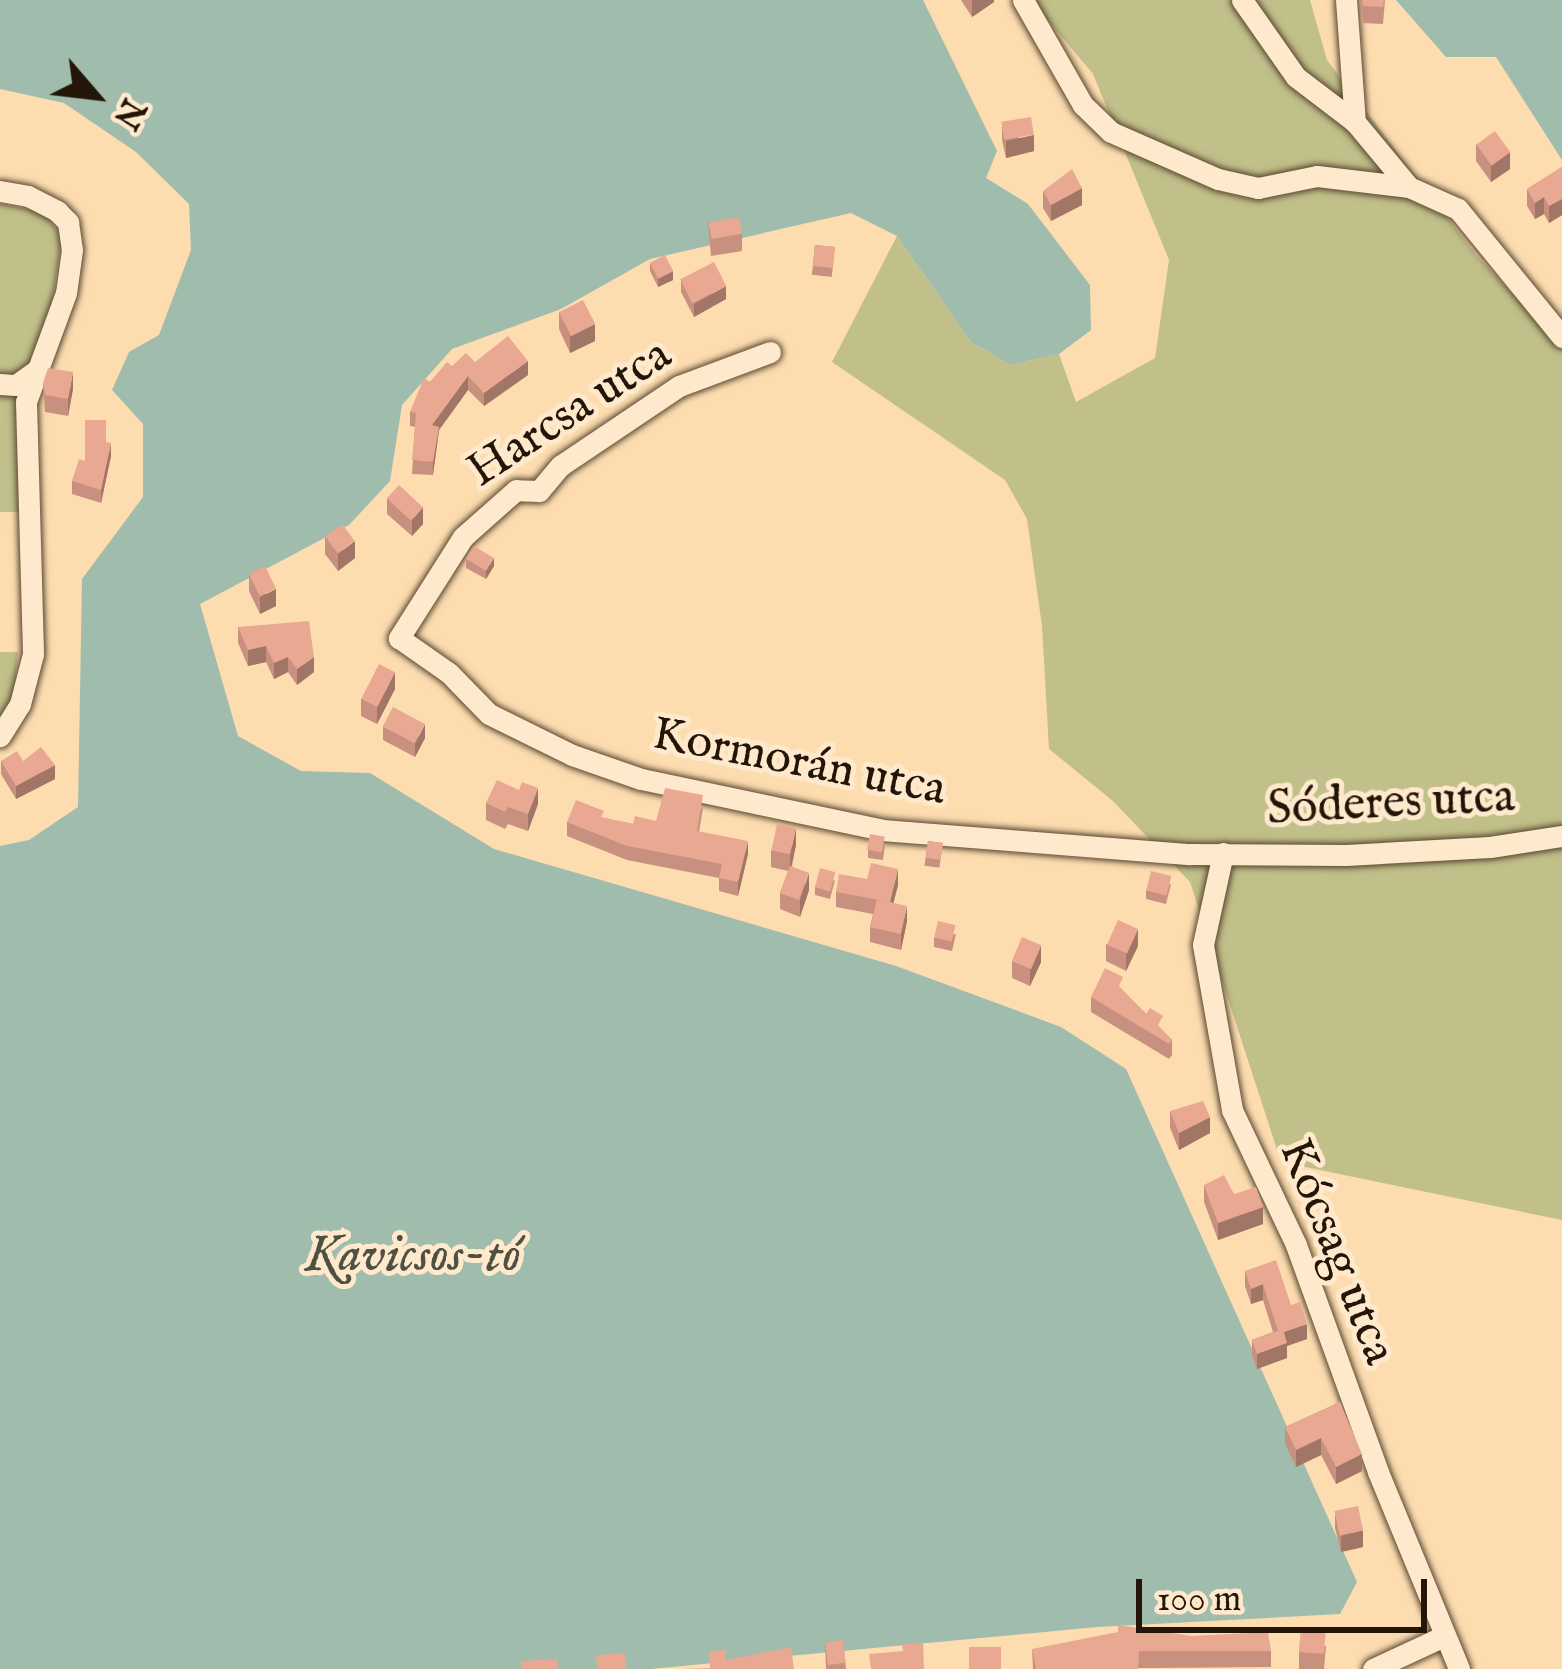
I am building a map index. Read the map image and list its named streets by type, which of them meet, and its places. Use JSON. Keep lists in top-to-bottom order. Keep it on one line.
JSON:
{"streets":{"street":["Harcsa utca","Kormorán utca","Sóderes utca","Kócsag utca"]},"crossings":[["Harcsa utca","Kormorán utca"],["Kormorán utca","Sóderes utca"],["Kormorán utca","Kócsag utca"],["Sóderes utca","Kócsag utca"]],"water":["Kavicsos-tó"],"scale_bar":"100 m","north":"bottom right"}
